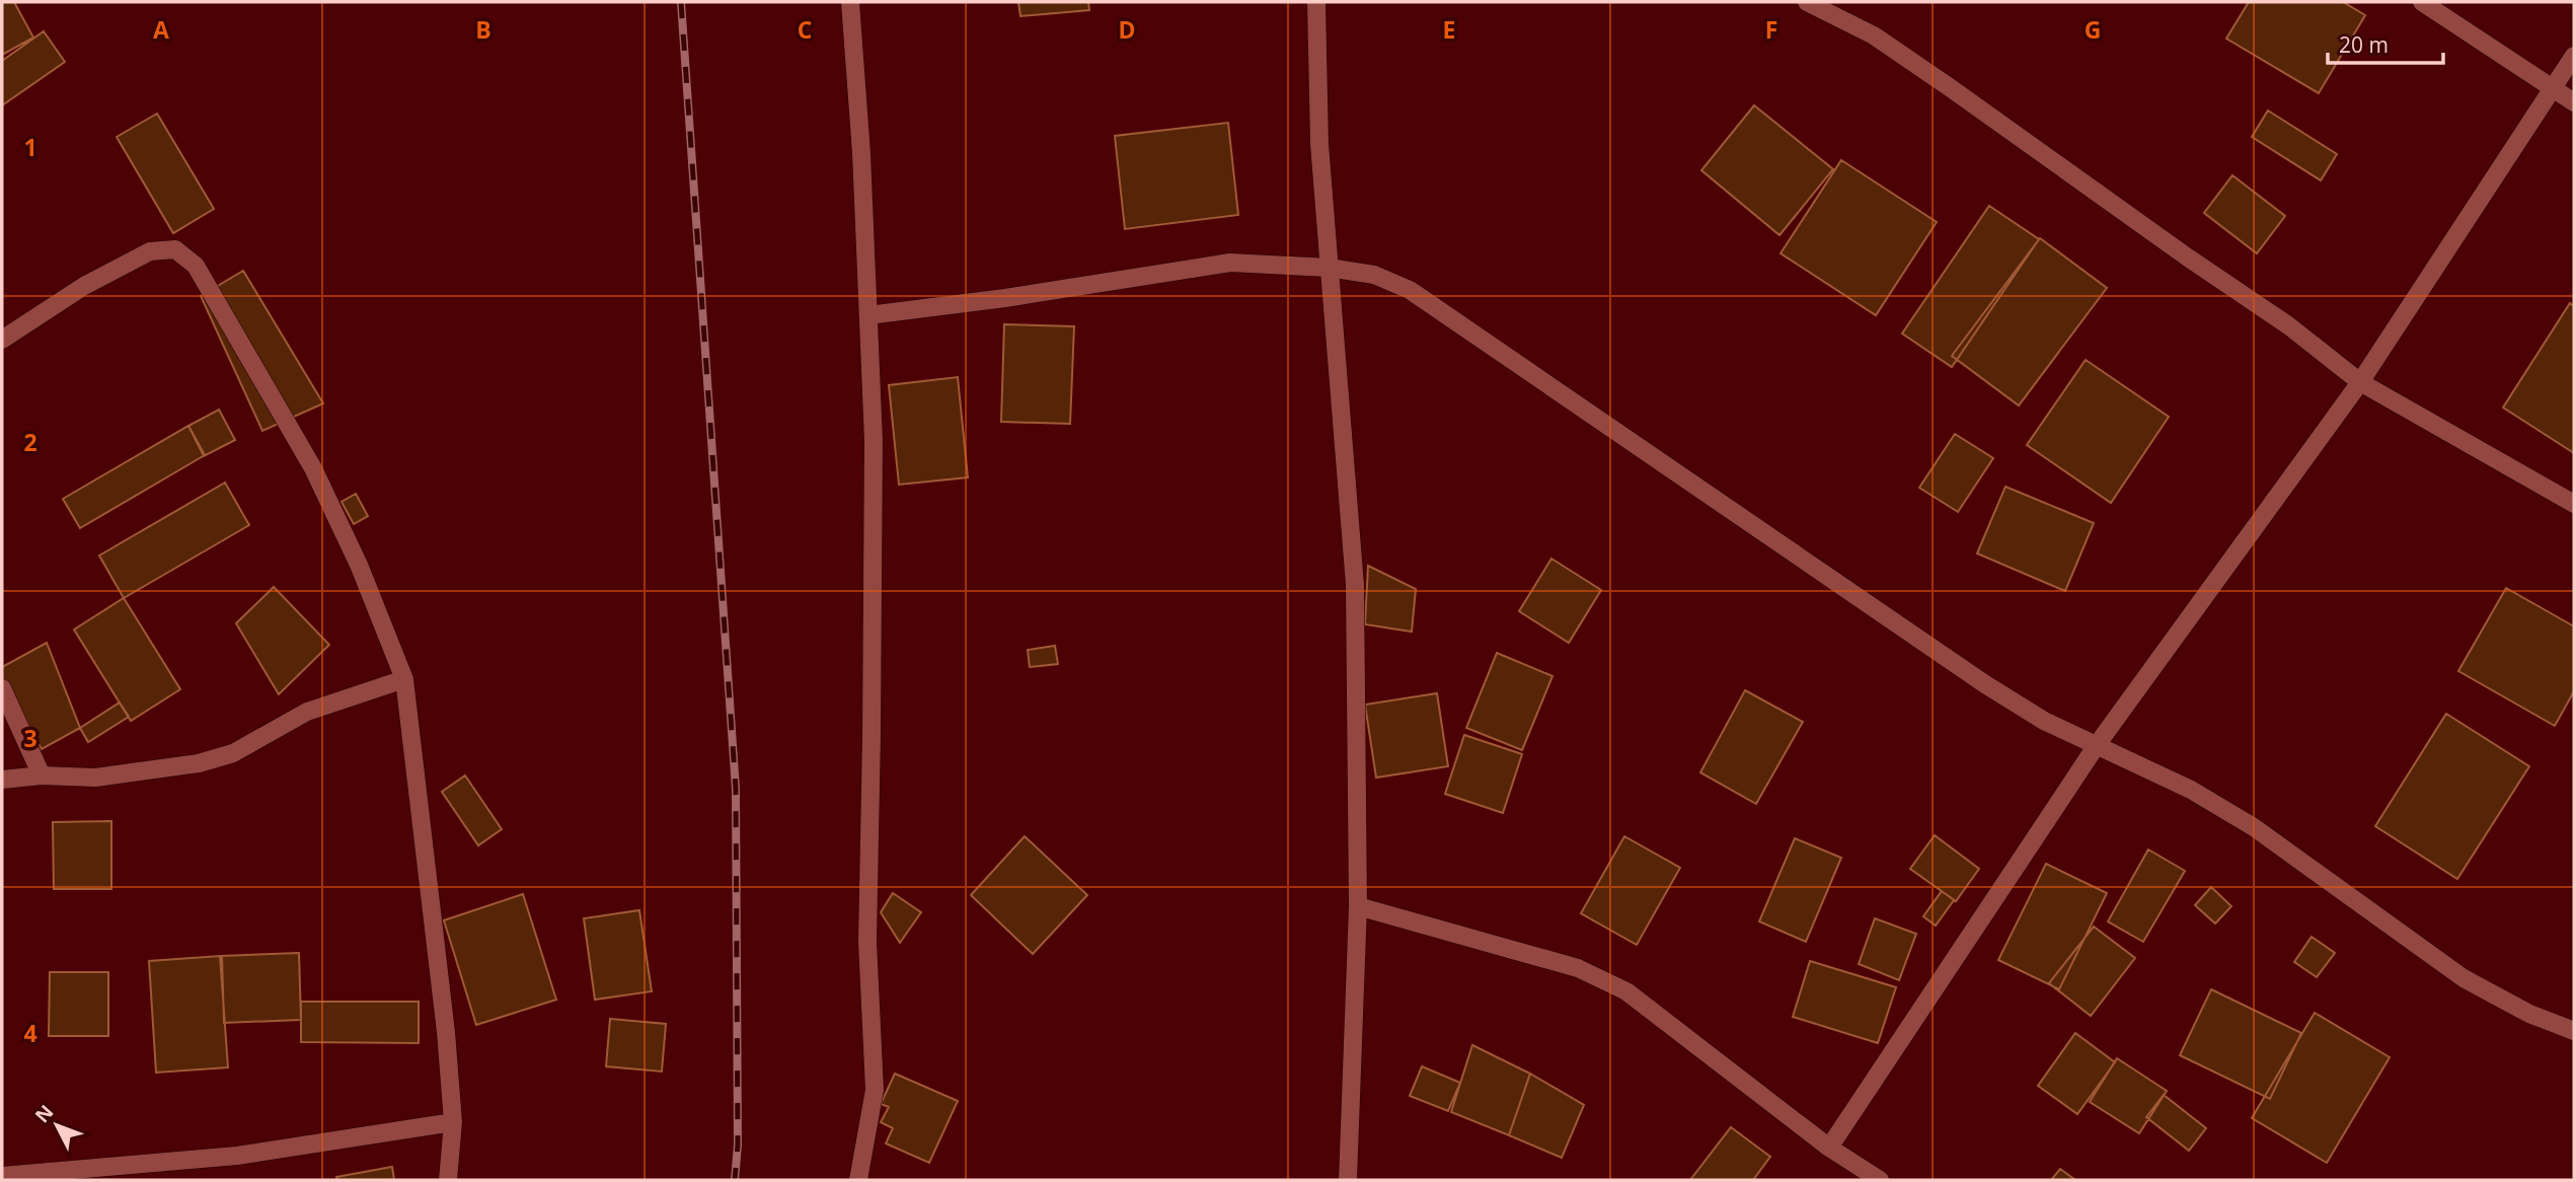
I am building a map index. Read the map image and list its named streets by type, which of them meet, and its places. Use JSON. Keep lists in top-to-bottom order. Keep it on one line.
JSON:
{"scale_bar":"20 m","north":"top left","grid":{"columns":["A","B","C","D","E","F","G"],"rows":["1","2","3","4"]}}
